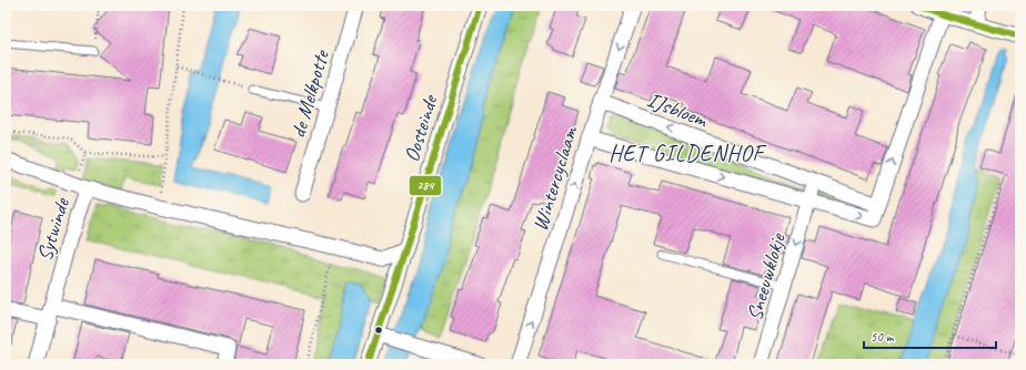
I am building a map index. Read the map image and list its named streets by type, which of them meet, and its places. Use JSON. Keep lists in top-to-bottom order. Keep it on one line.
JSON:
{"streets":{"street":["de Melkpotte","IJsbloem","Oosteinde","Wintercyclaam","Sytwinde","Sneeuwklokje"]},"crossings":[["IJsbloem","Wintercyclaam"]],"one_way":["Sneeuwklokje"],"districts":["HET GILDENHOF"],"lines":["transit line 284"],"scale_bar":"50 m"}
